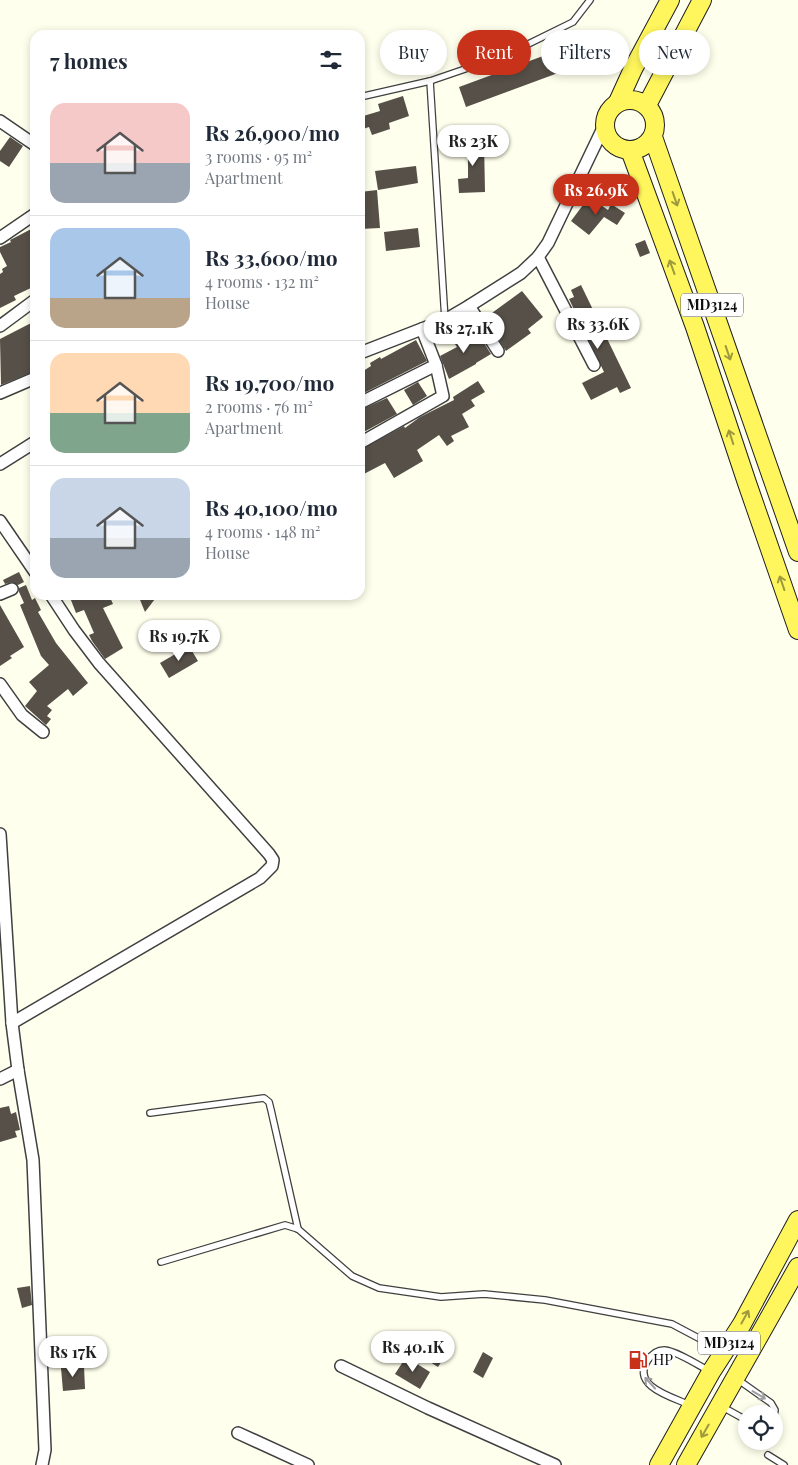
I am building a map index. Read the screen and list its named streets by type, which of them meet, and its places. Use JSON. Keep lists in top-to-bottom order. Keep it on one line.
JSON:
{"streets":{"main road":["MD3124"]},"places":{"fuel station":["HP"]},"page":{"chip":["Buy","Rent","Filters","New"],"heading":"7 homes","list":[{"name":"Rs 26,900/mo","note":"3 rooms · 95 m² · Apartment"},{"name":"Rs 33,600/mo","note":"4 rooms · 132 m² · House"},{"name":"Rs 19,700/mo","note":"2 rooms · 76 m² · Apartment"},{"name":"Rs 40,100/mo","note":"4 rooms · 148 m² · House"}],"price":["Rs 23K","Rs 26.9K","Rs 33.6K","Rs 27.1K","Rs 19.7K","Rs 40.1K","Rs 17K"]}}
